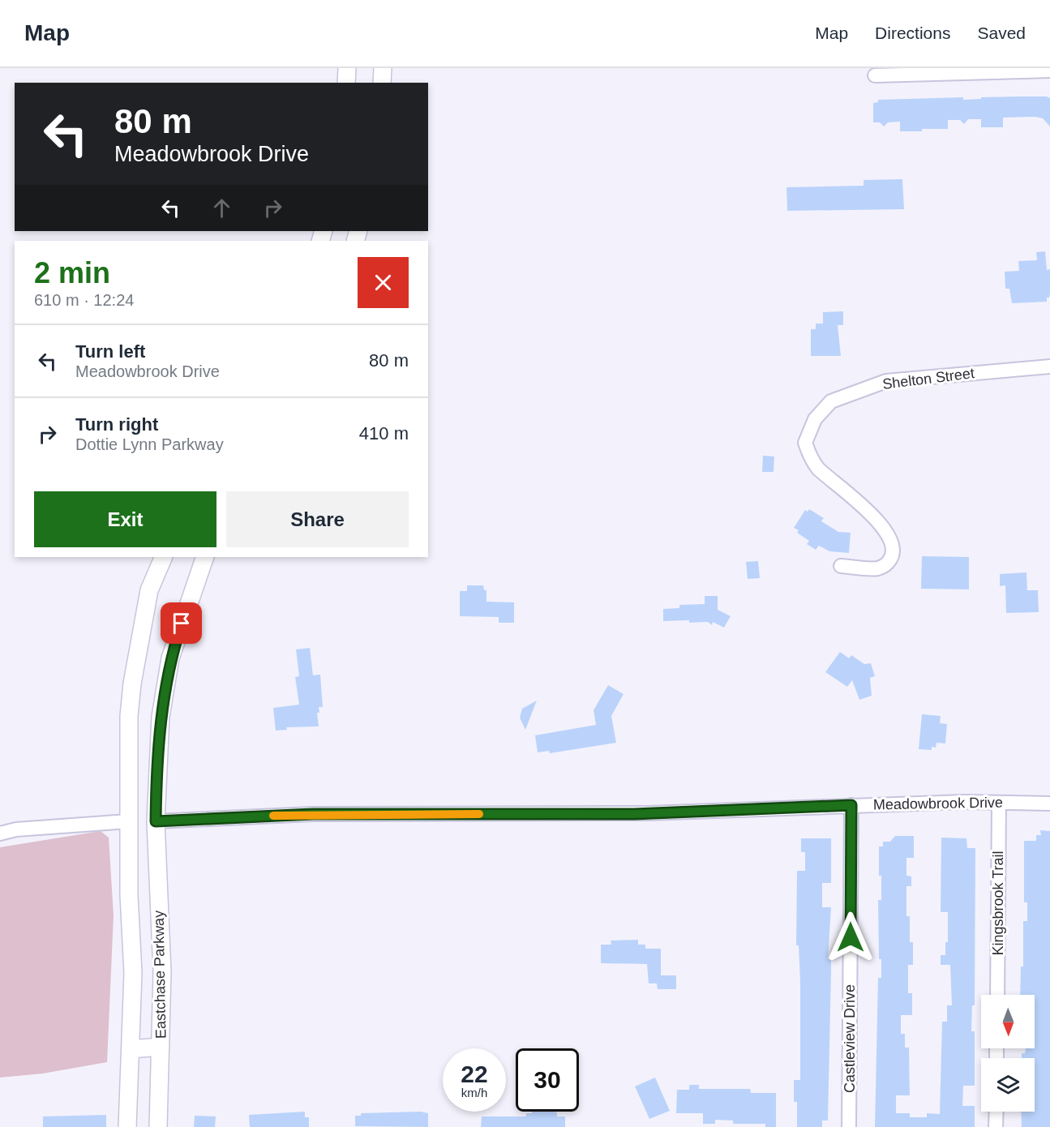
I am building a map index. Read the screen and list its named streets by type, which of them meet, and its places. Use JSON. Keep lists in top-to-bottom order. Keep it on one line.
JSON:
{"streets":{"main road":["Eastchase Parkway"],"street":["Shelton Street","Meadowbrook Drive","Kingsbrook Trail","Castleview Drive"]},"crossings":[["Meadowbrook Drive","Kingsbrook Trail"],["Meadowbrook Drive","Eastchase Parkway"],["Meadowbrook Drive","Castleview Drive"]],"north":"bottom","page":{"header":"Map","nav":["Map","Directions","Saved"],"turn":["80 m","Meadowbrook Drive"],"heading":["2 min","610 m · 12:24"],"list":[{"name":"Turn left","note":"Meadowbrook Drive","value":"80 m"},{"name":"Turn right","note":"Dottie Lynn Parkway","value":"410 m"}],"buttons":["Exit","Share"],"speed":"22 km/h","limit":"30"}}
